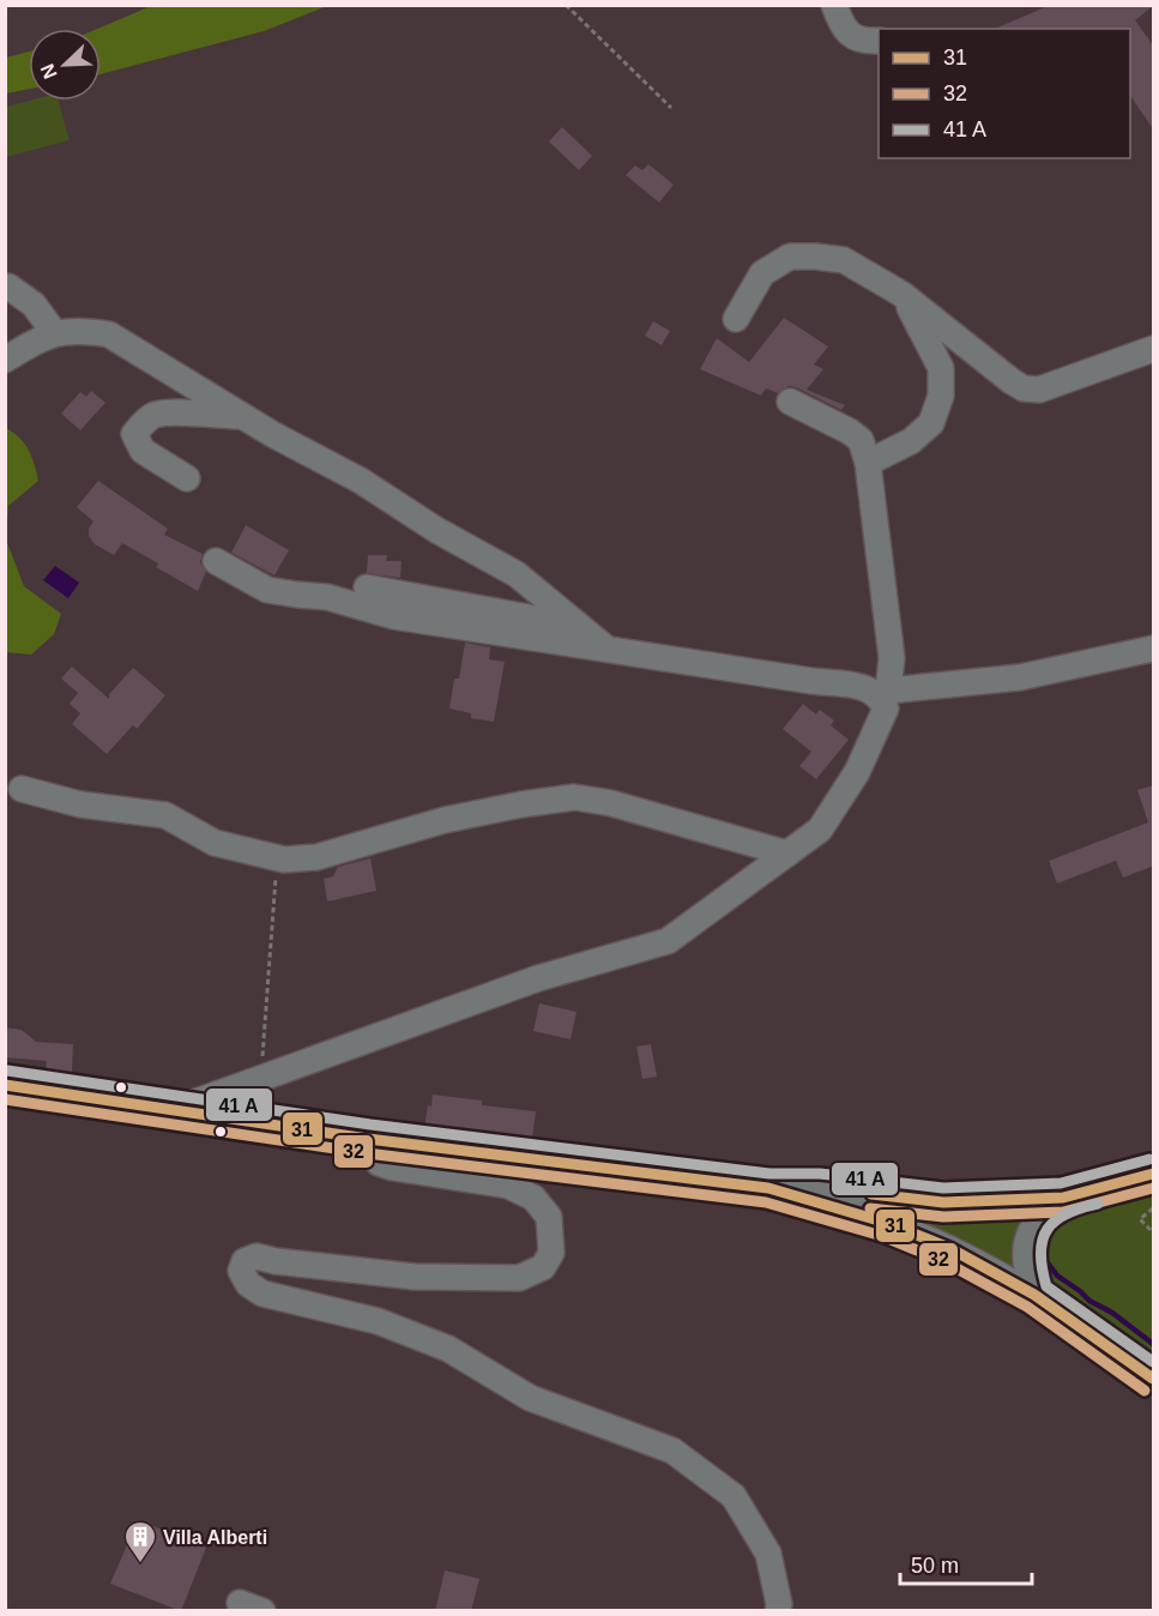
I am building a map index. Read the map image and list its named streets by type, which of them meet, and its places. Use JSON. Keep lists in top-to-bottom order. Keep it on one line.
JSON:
{"places":{"building":["Villa Alberti"]},"lines":["transit line 31","transit line 32"],"legend":["31","32","41 A"],"scale_bar":"50 m","north":"bottom left"}
